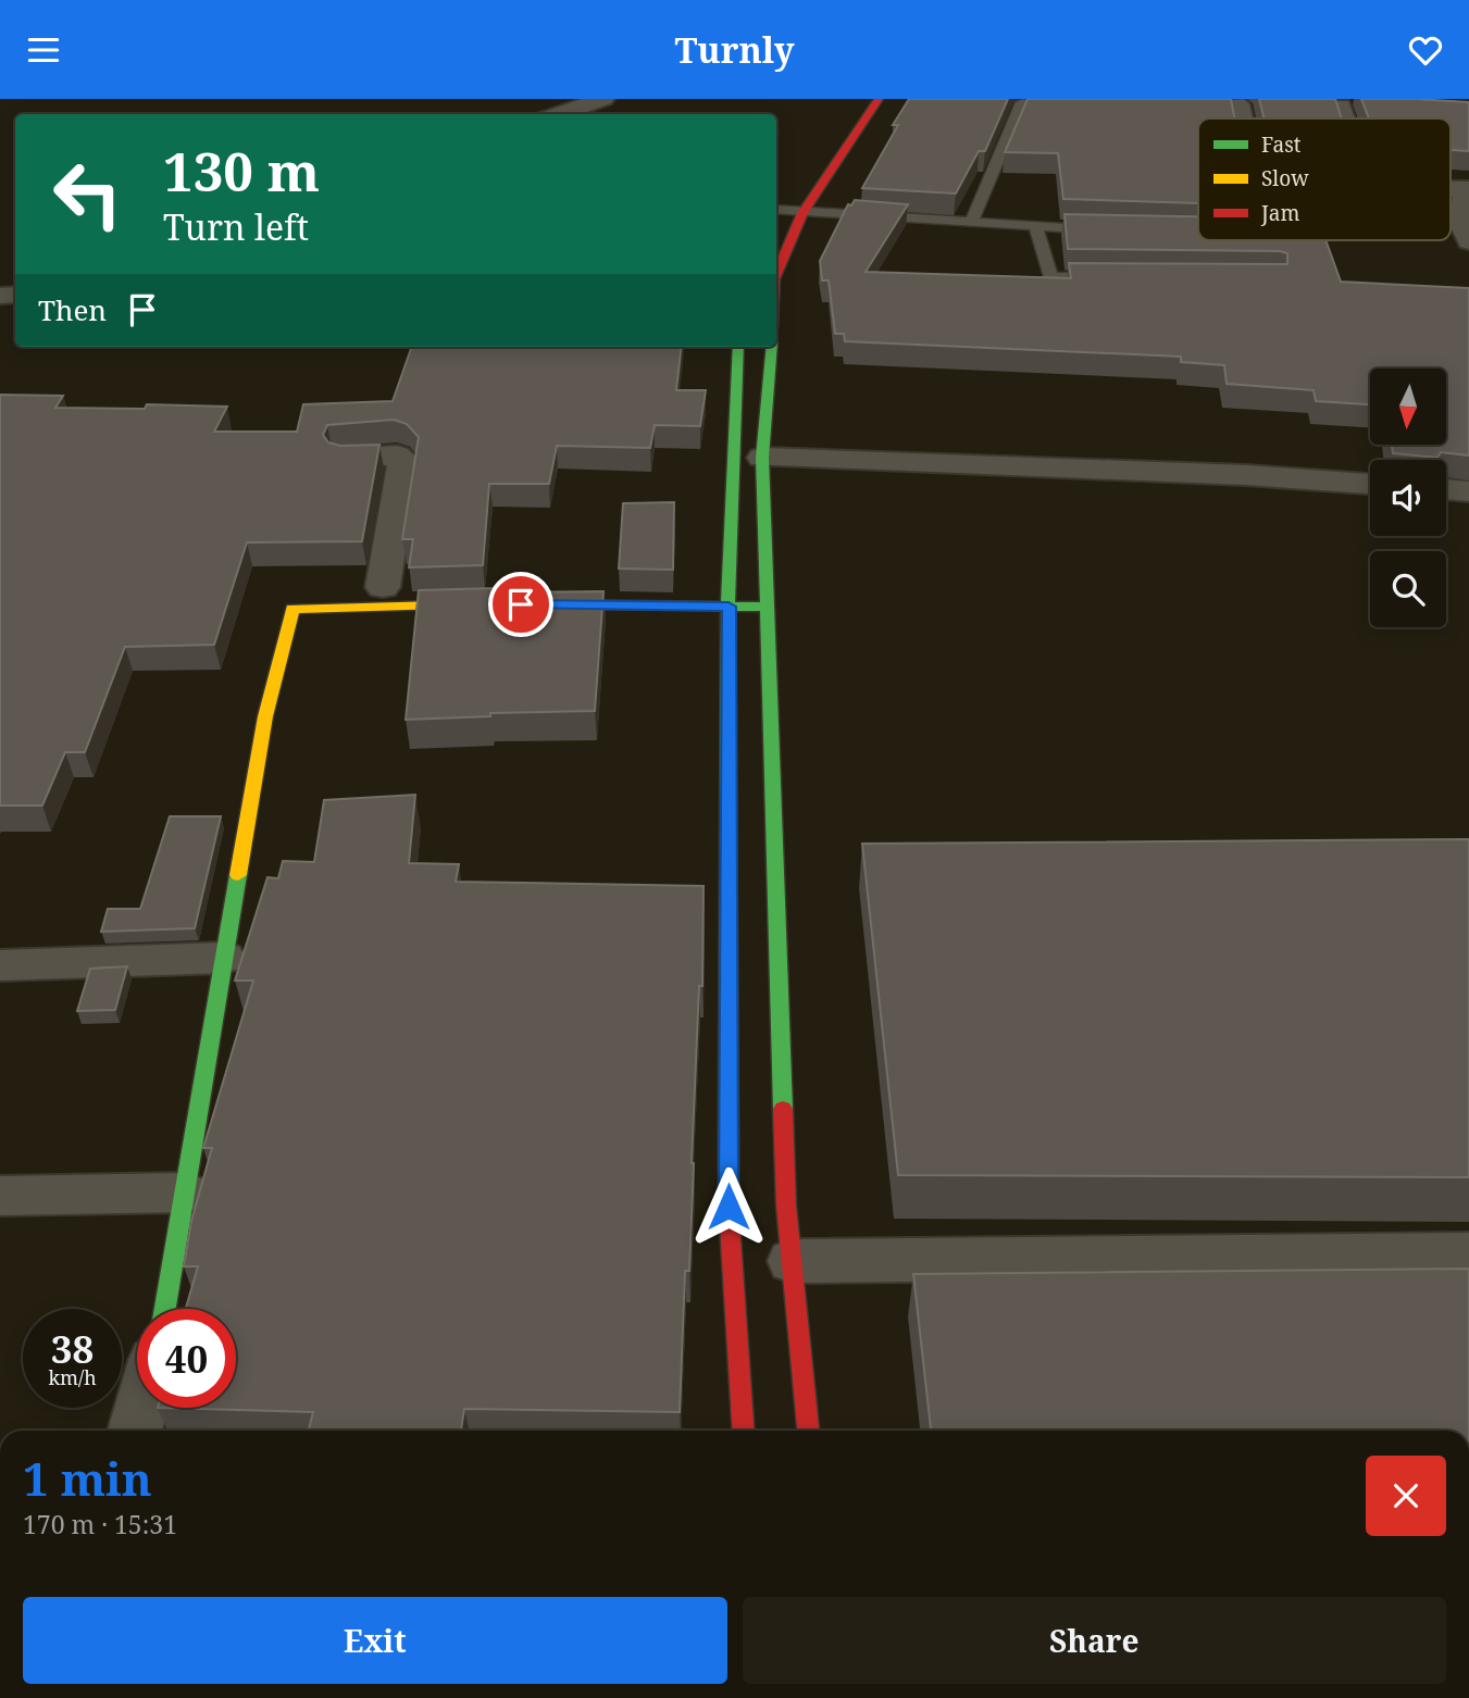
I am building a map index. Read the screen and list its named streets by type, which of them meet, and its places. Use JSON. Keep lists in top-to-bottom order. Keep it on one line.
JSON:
{"legend":["Fast","Slow","Jam"],"north":"bottom","page":{"header":"Turnly","turn":["130 m","Turn left"],"then":"Then","speed":"38 km/h","limit":"40","heading":["1 min","170 m · 15:31"],"buttons":["Exit","Share"]}}
